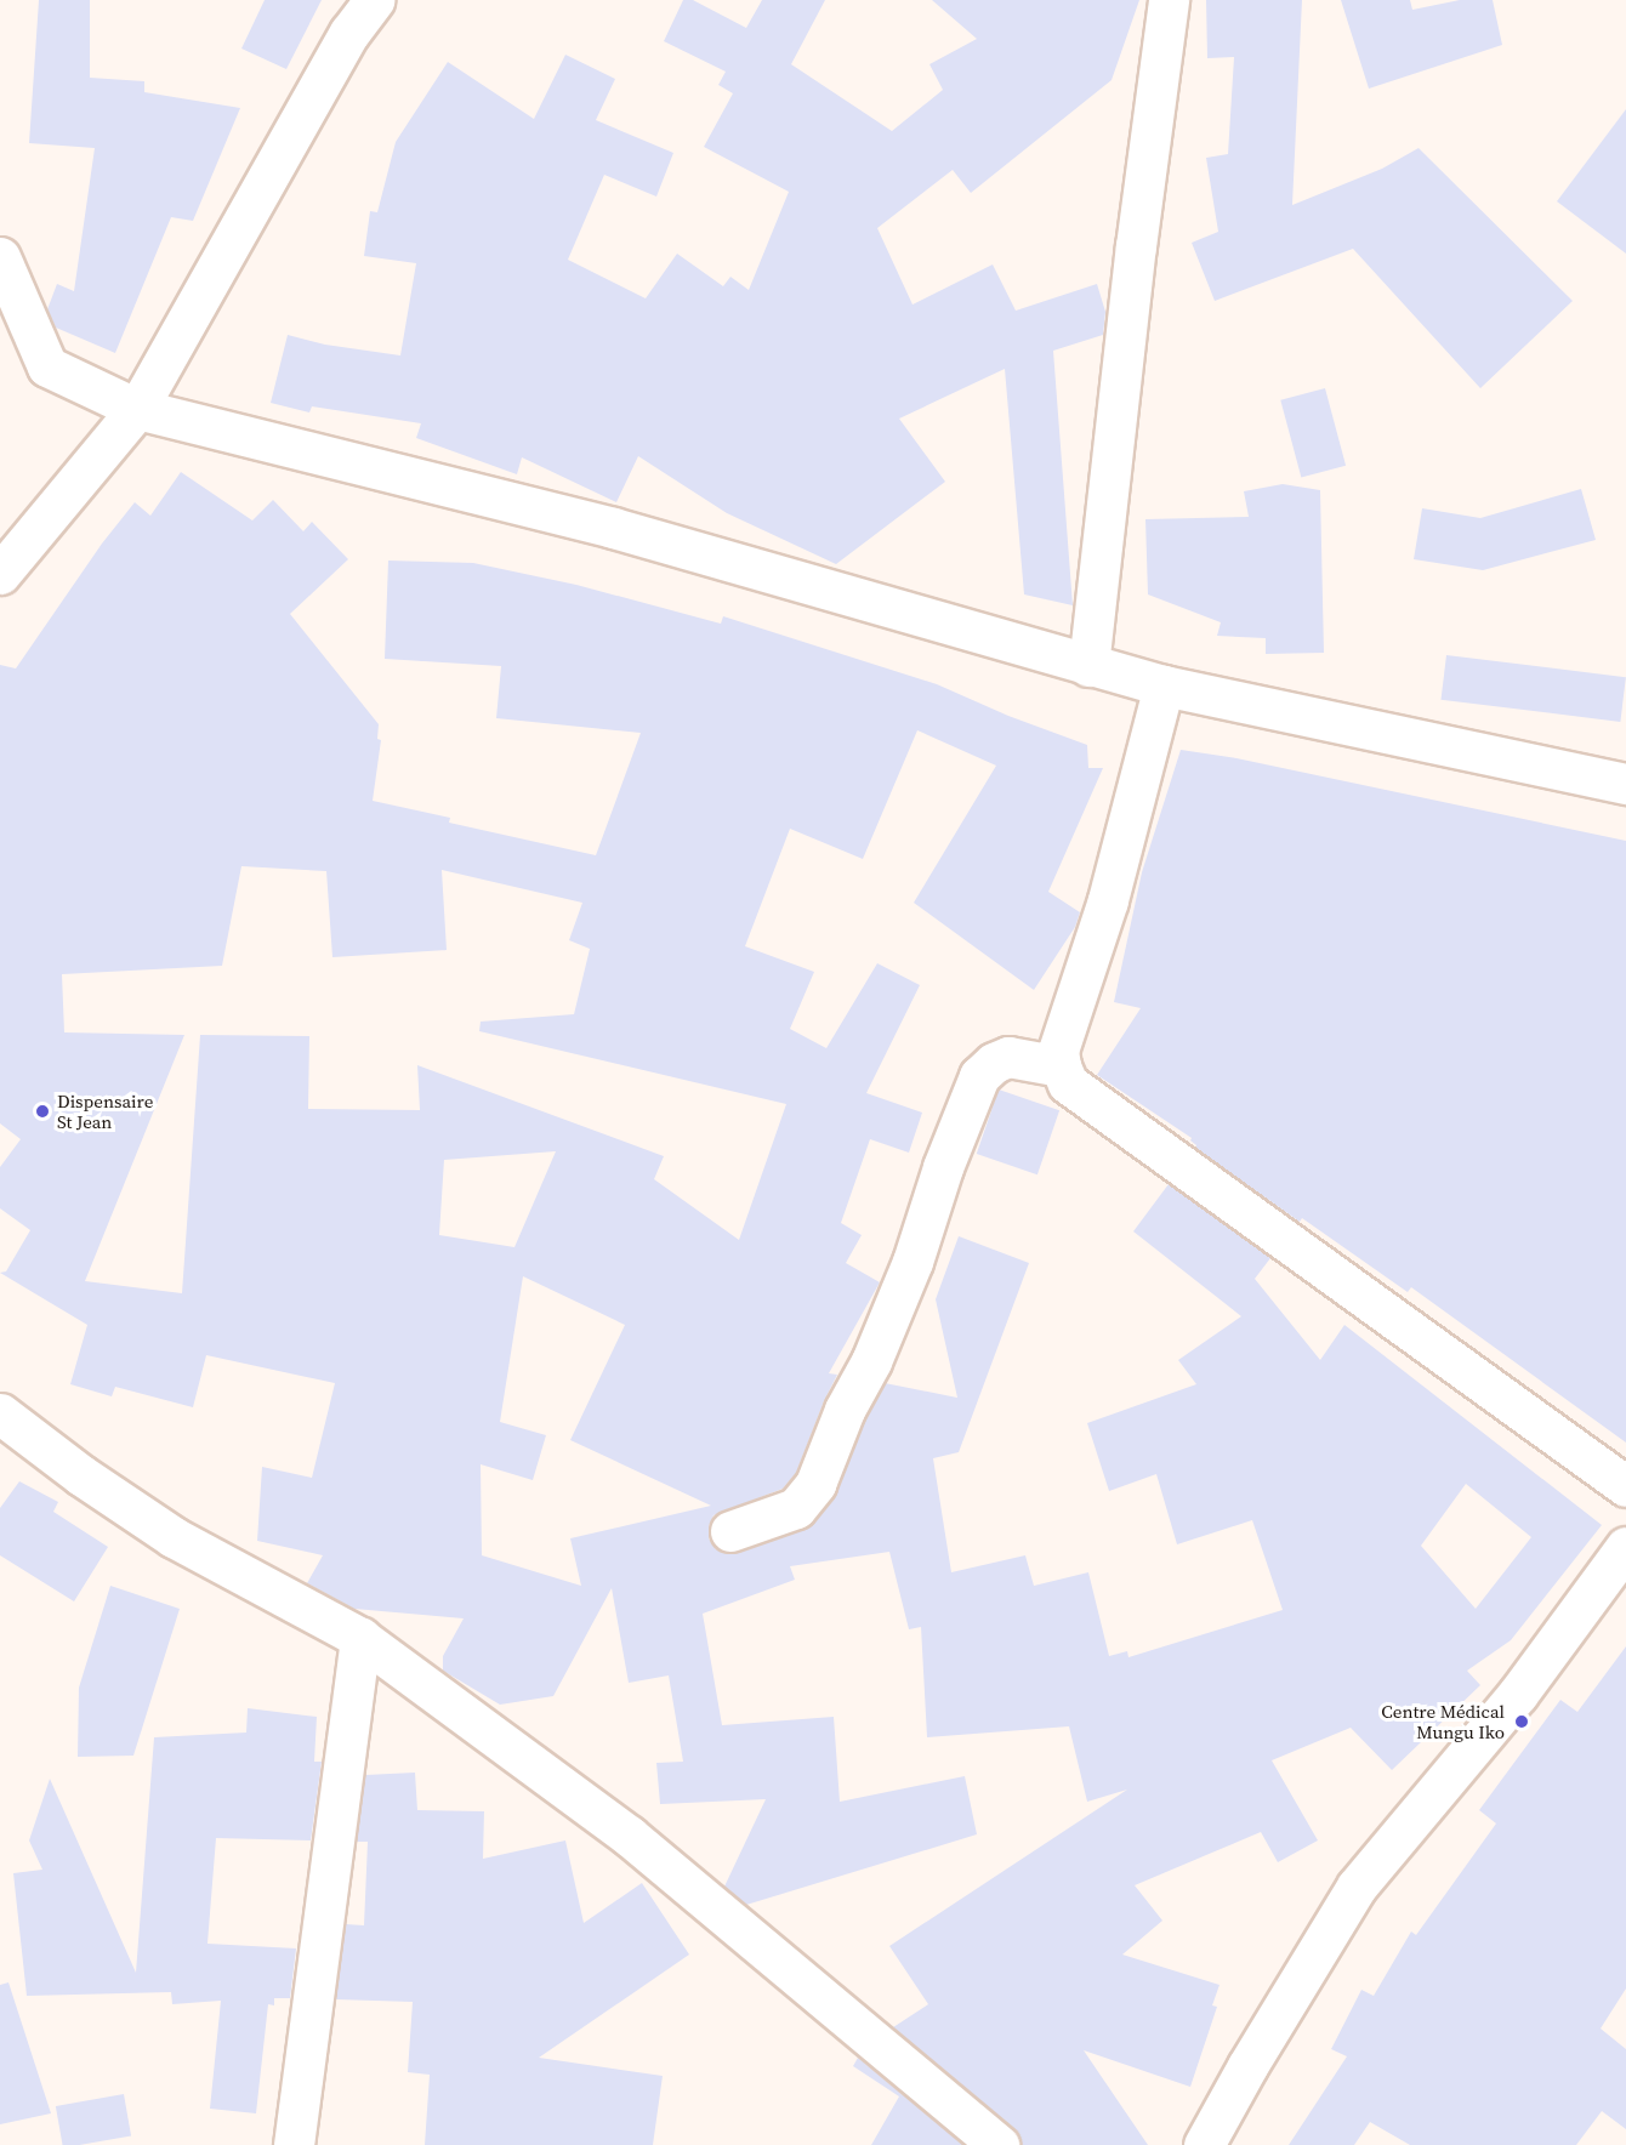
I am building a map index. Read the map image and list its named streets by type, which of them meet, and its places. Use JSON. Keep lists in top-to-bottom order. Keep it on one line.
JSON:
{"places":["Dispensaire St Jean","Centre Médical Mungu Iko"]}
